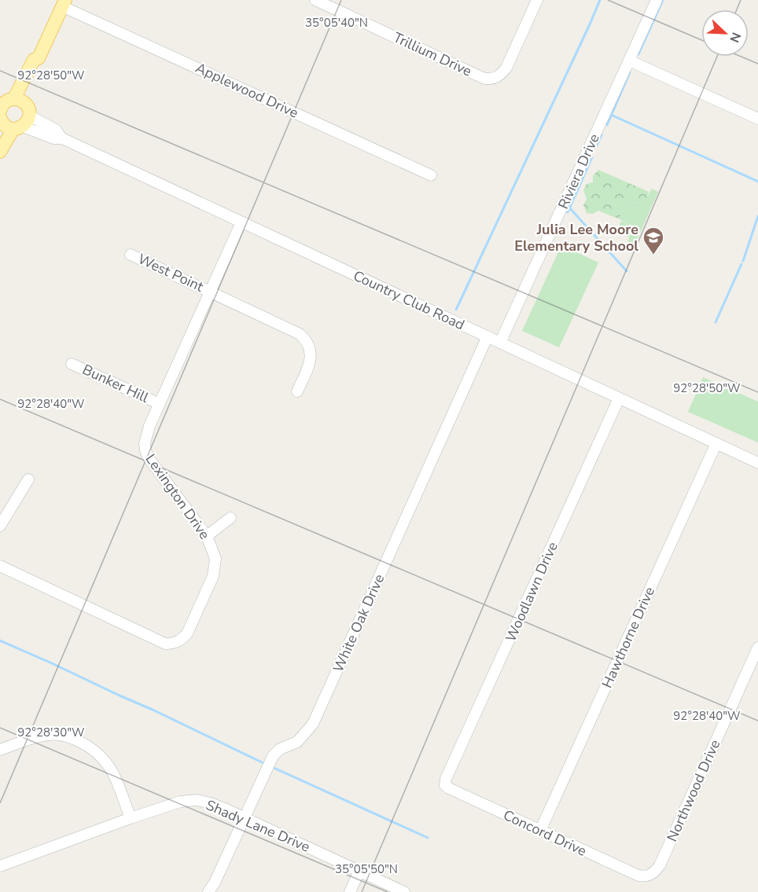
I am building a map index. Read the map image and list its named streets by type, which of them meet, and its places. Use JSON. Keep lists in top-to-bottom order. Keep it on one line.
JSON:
{"streets":{"street":["Trillium Drive","Applewood Drive","Riviera Drive","West Point","Country Club Road","Bunker Hill","Lexington Drive","Woodlawn Drive","White Oak Drive","Hawthorne Drive","Northwood Drive","Shady Lane Drive","Concord Drive"]},"crossings":[["Riviera Drive","Country Club Road"],["West Point","Lexington Drive"],["Country Club Road","Lexington Drive"],["Country Club Road","Woodlawn Drive"],["Country Club Road","White Oak Drive"],["Country Club Road","Hawthorne Drive"],["Bunker Hill","Lexington Drive"],["Woodlawn Drive","Concord Drive"],["White Oak Drive","Shady Lane Drive"],["Hawthorne Drive","Concord Drive"],["Northwood Drive","Concord Drive"]],"places":{"school or university":["Julia Lee Moore Elementary School"]},"north":"bottom right","coordinates":["35°05'40\"N","92°28'50\"W","92°28'40\"W","92°28'30\"W","35°05'50\"N"]}
